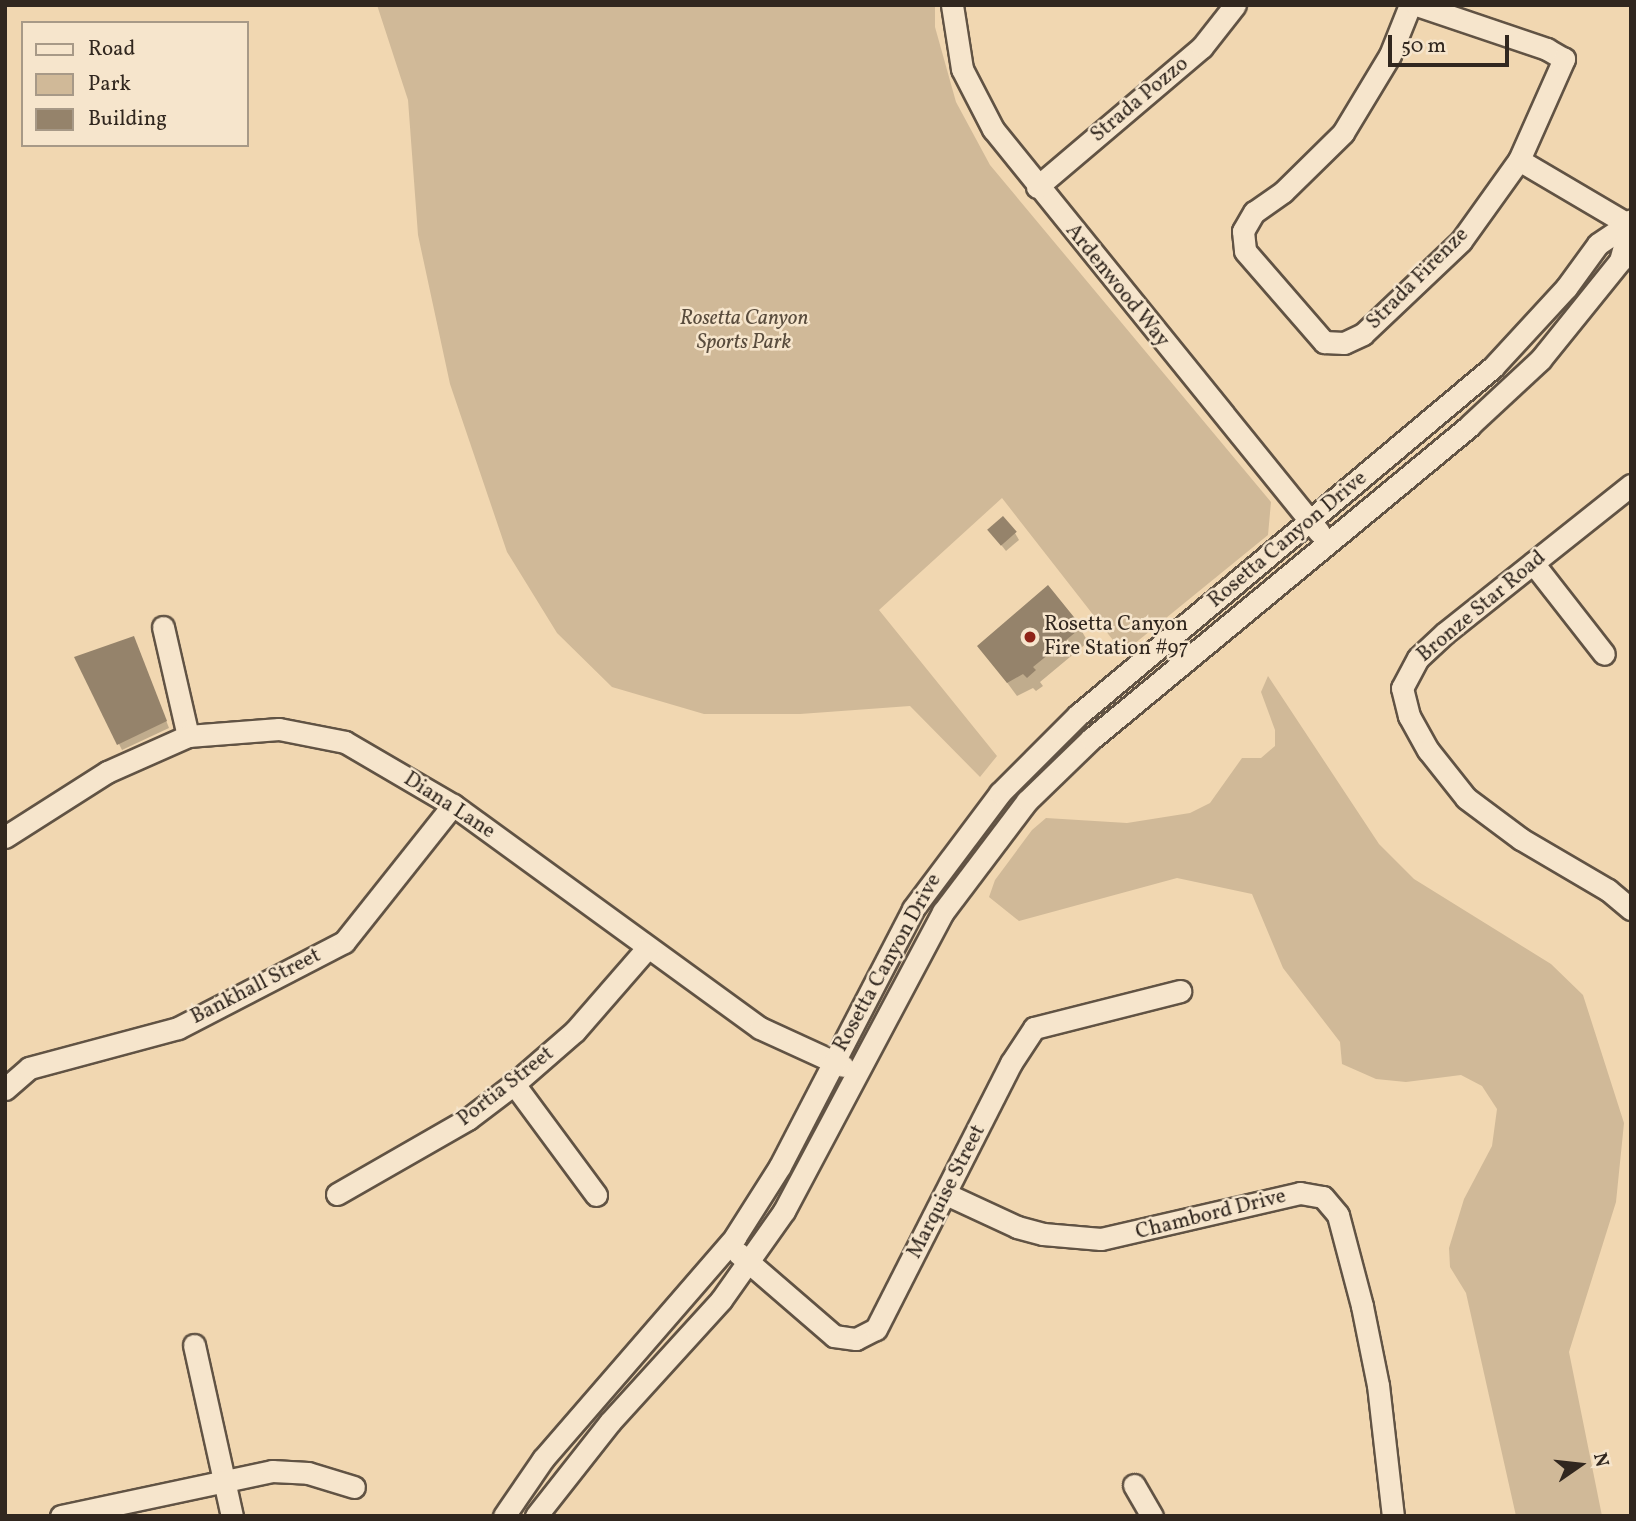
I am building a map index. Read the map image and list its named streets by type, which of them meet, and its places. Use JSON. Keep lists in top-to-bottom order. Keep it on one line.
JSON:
{"streets":{"street":["Strada Pozzo","Strada Firenze","Ardenwood Way","Rosetta Canyon Drive","Bronze Star Road","Diana Lane","Bankhall Street","Portia Street","Marquise Street","Chambord Drive"]},"crossings":[["Strada Pozzo","Ardenwood Way"],["Ardenwood Way","Rosetta Canyon Drive"],["Rosetta Canyon Drive","Diana Lane"],["Rosetta Canyon Drive","Marquise Street"],["Diana Lane","Bankhall Street"],["Diana Lane","Portia Street"],["Marquise Street","Chambord Drive"]],"parks":["Rosetta Canyon Sports Park"],"places":["Rosetta Canyon Fire Station #97"],"legend":["Road","Park","Building"],"scale_bar":"50 m","north":"right"}
